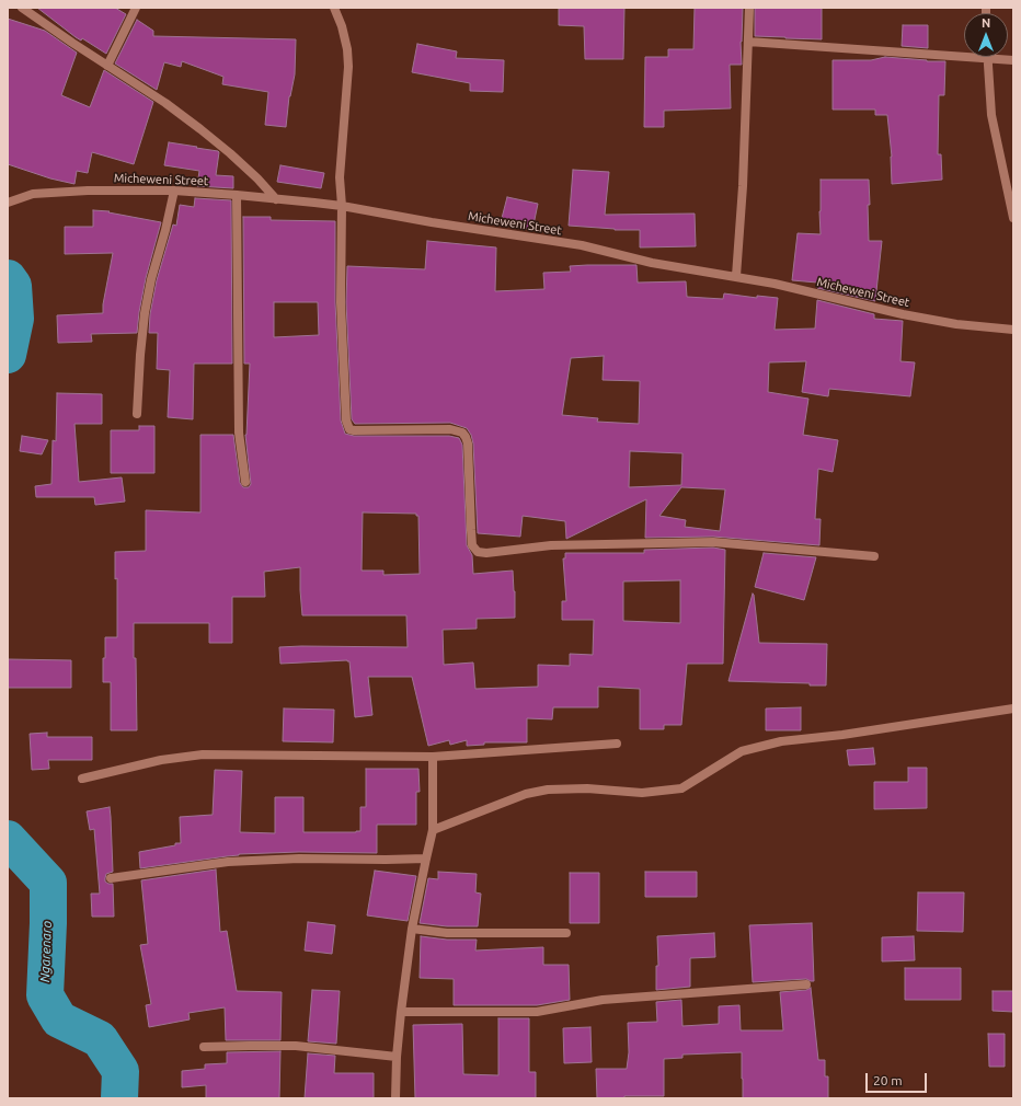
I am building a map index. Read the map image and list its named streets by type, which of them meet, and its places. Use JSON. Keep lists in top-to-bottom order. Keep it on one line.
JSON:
{"streets":{"street":["Micheweni Street"]},"water":["Ngarenaro"],"scale_bar":"20 m","north":"top"}
